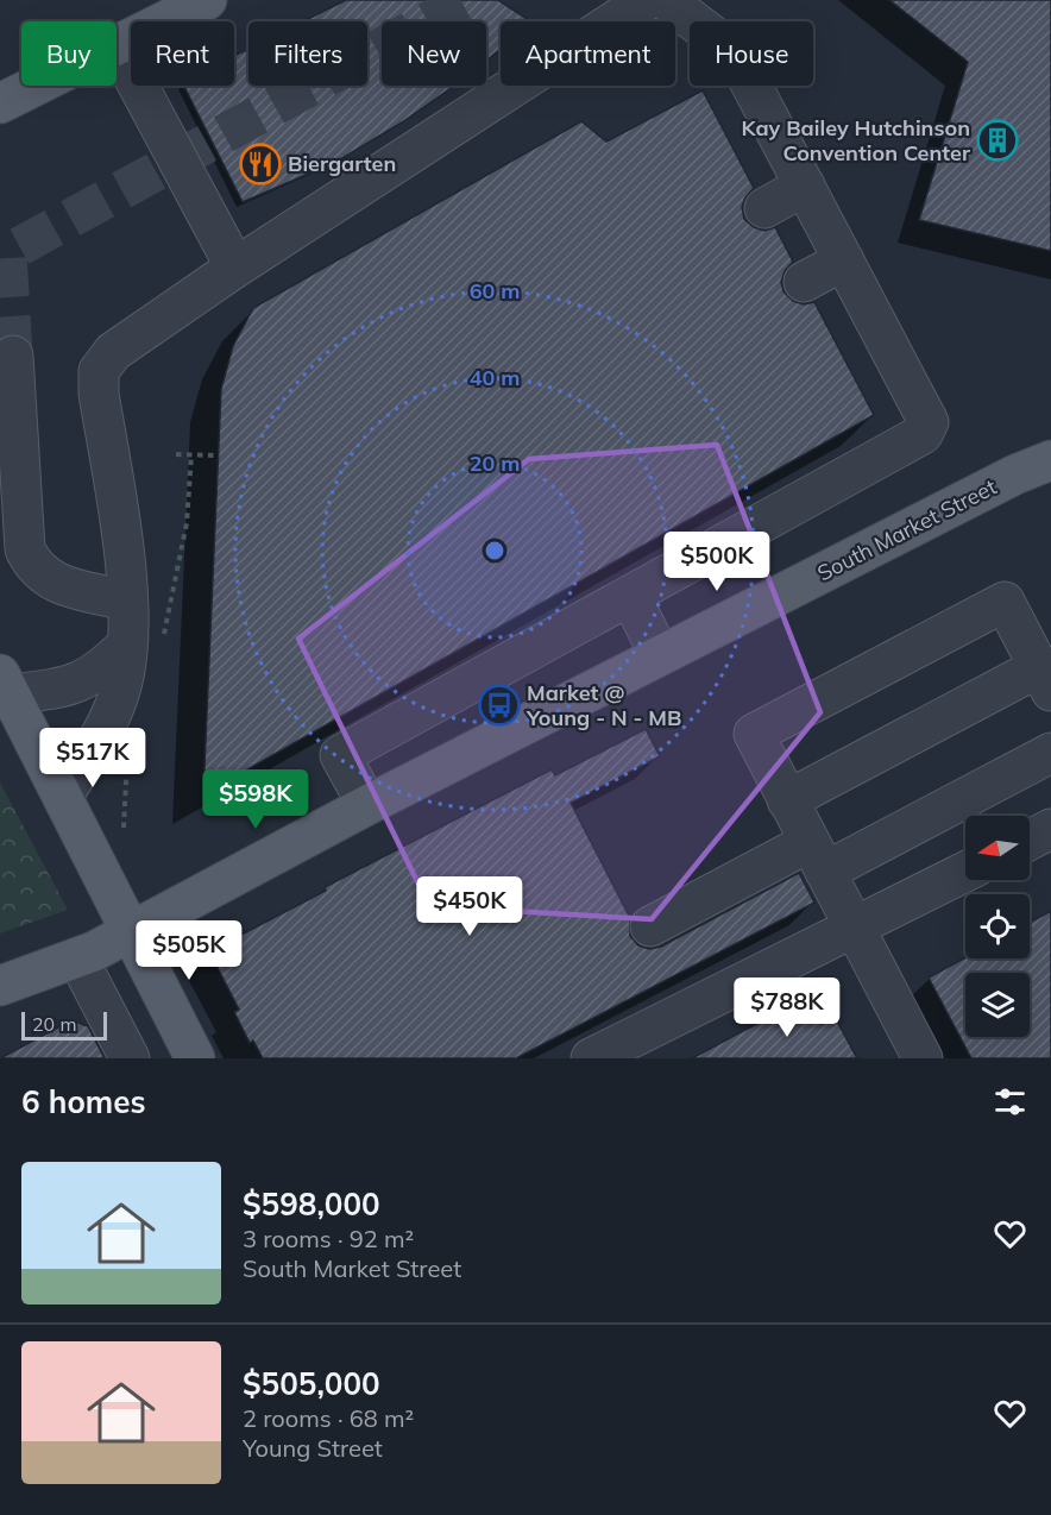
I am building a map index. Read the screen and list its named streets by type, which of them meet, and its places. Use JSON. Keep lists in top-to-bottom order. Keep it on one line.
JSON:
{"streets":{"main road":["South Market Street"]},"places":{"building":["Kay Bailey Hutchinson Convention Center"],"restaurant":["Biergarten"],"bus stop":["Market @ Young - N - MB"]},"scale_bar":"20 m","north":"left","page":{"chip":["Buy","Rent","Filters","New","Apartment","House"],"price":["$500K","$517K","$598K","$450K","$505K","$788K"],"scale":"20 m","heading":"6 homes","list":[{"name":"$598,000","note":"3 rooms · 92 m² · South Market Street"},{"name":"$505,000","note":"2 rooms · 68 m² · Young Street"}]},"rings":["60 m","40 m","20 m"]}
